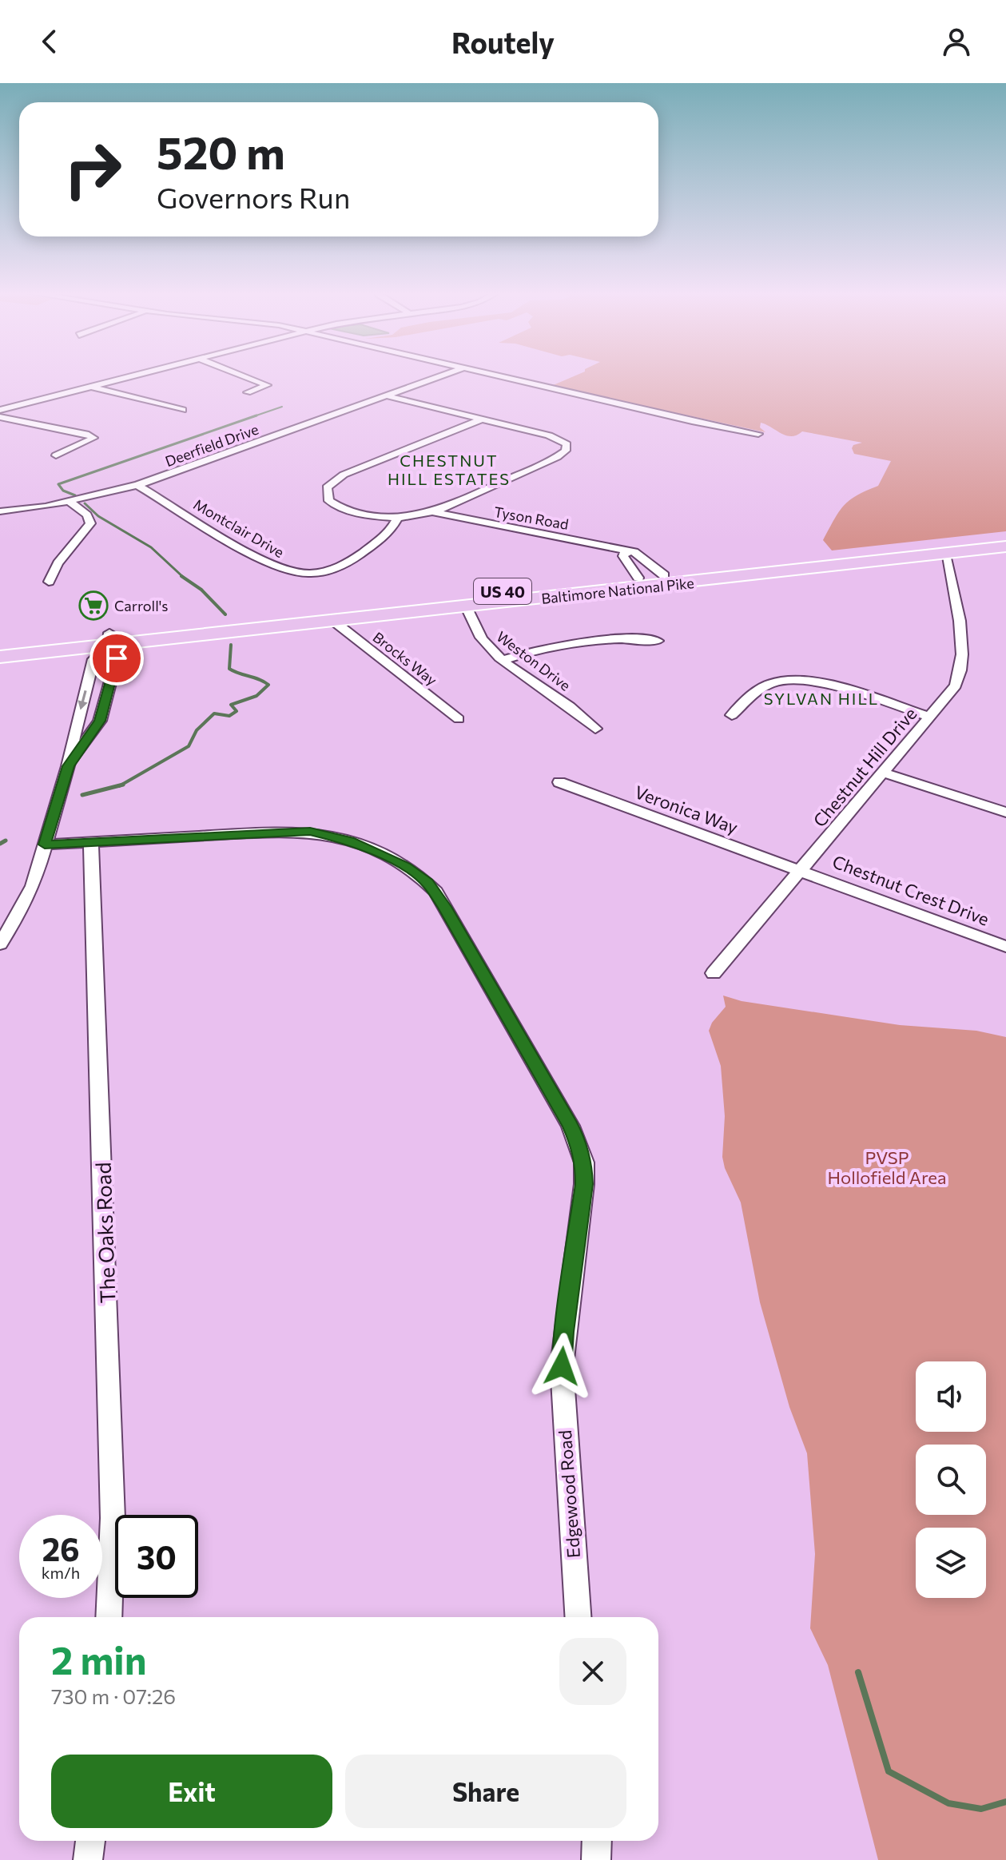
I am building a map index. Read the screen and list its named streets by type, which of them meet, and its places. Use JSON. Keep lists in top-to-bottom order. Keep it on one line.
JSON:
{"streets":{"main road":["Baltimore National Pike","US 40"],"street":["Deerfield Drive","Tyson Road","Montclair Drive","Brocks Way","Weston Drive","Chestnut Hill Drive","Veronica Way","Chestnut Crest Drive","The Oaks Road","Edgewood Road"]},"crossings":[["Deerfield Drive","Montclair Drive"],["Tyson Road","Baltimore National Pike"],["Baltimore National Pike","Brocks Way"],["Baltimore National Pike","Weston Drive"],["Baltimore National Pike","Chestnut Hill Drive"],["Chestnut Hill Drive","Veronica Way"],["Chestnut Hill Drive","Chestnut Crest Drive"],["Veronica Way","Chestnut Crest Drive"],["The Oaks Road","Edgewood Road"]],"districts":["CHESTNUT HILL ESTATES","SYLVAN HILL"],"parks":["PVSP Hollofield Area"],"places":{"supermarket":["Carroll's"]},"page":{"header":"Routely","turn":["520 m","Governors Run"],"speed":"26 km/h","limit":"30","heading":["2 min","730 m · 07:26"],"buttons":["Exit","Share"]}}
